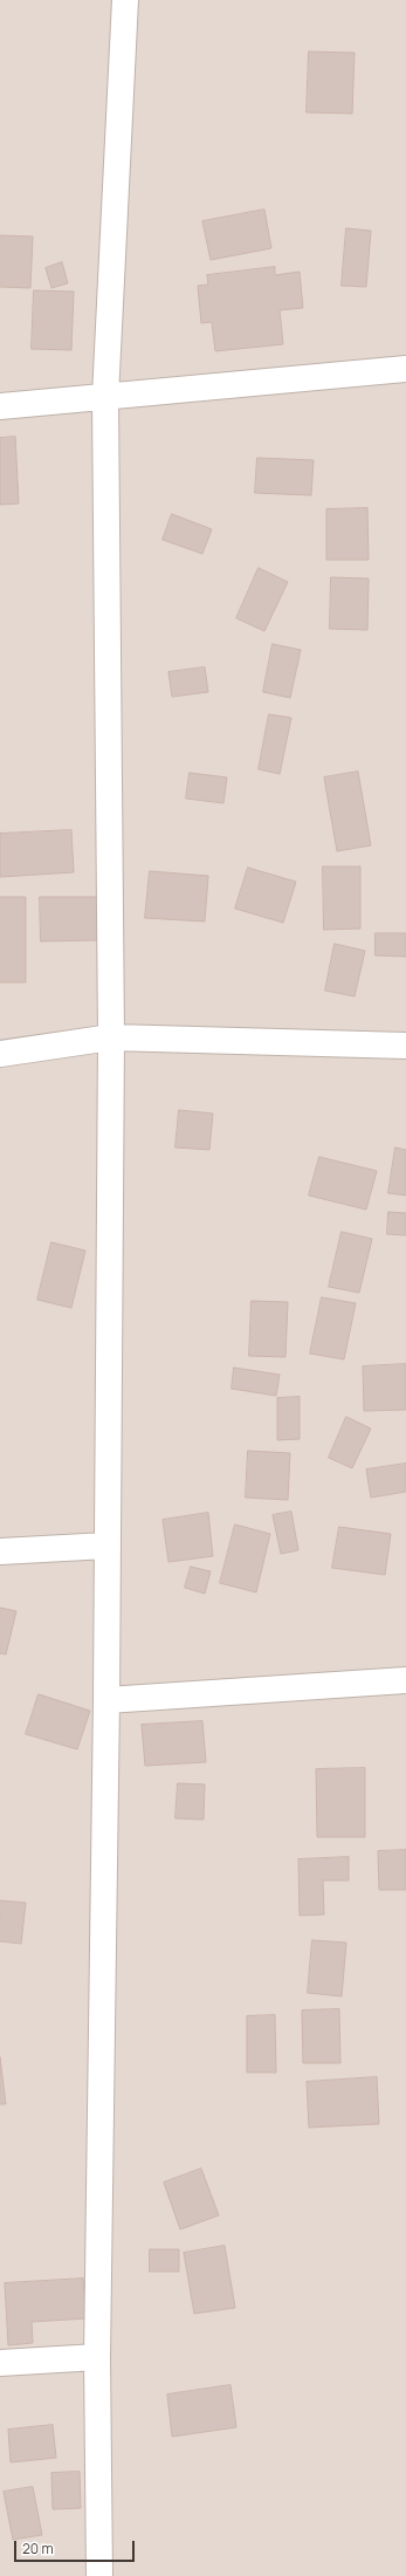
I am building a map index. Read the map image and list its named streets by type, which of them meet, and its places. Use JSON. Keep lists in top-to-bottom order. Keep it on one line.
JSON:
{"scale_bar":"20 m"}
